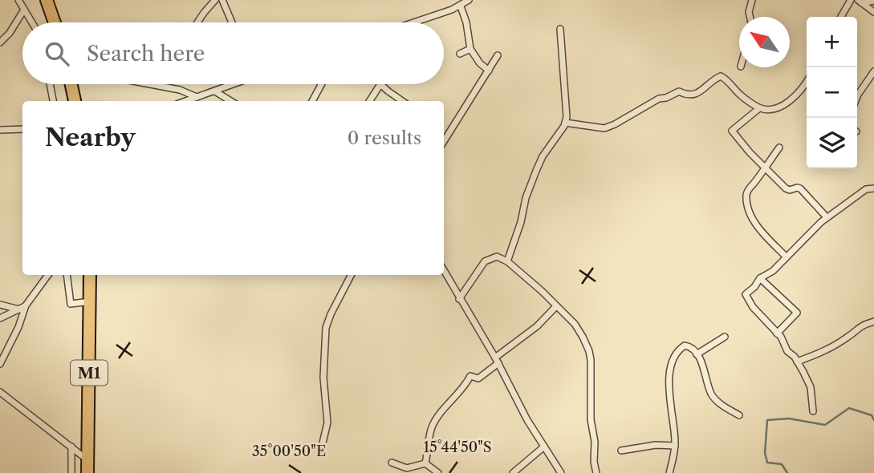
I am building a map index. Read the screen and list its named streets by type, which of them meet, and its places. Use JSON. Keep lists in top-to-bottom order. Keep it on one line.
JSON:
{"streets":{"highway":["M1"]},"north":"top left","page":{"map_buttons":["+","−"],"search":"Search here","heading":["Nearby","0 results"]},"coordinates":["15°44'50\"S","35°00'50\"E"]}
